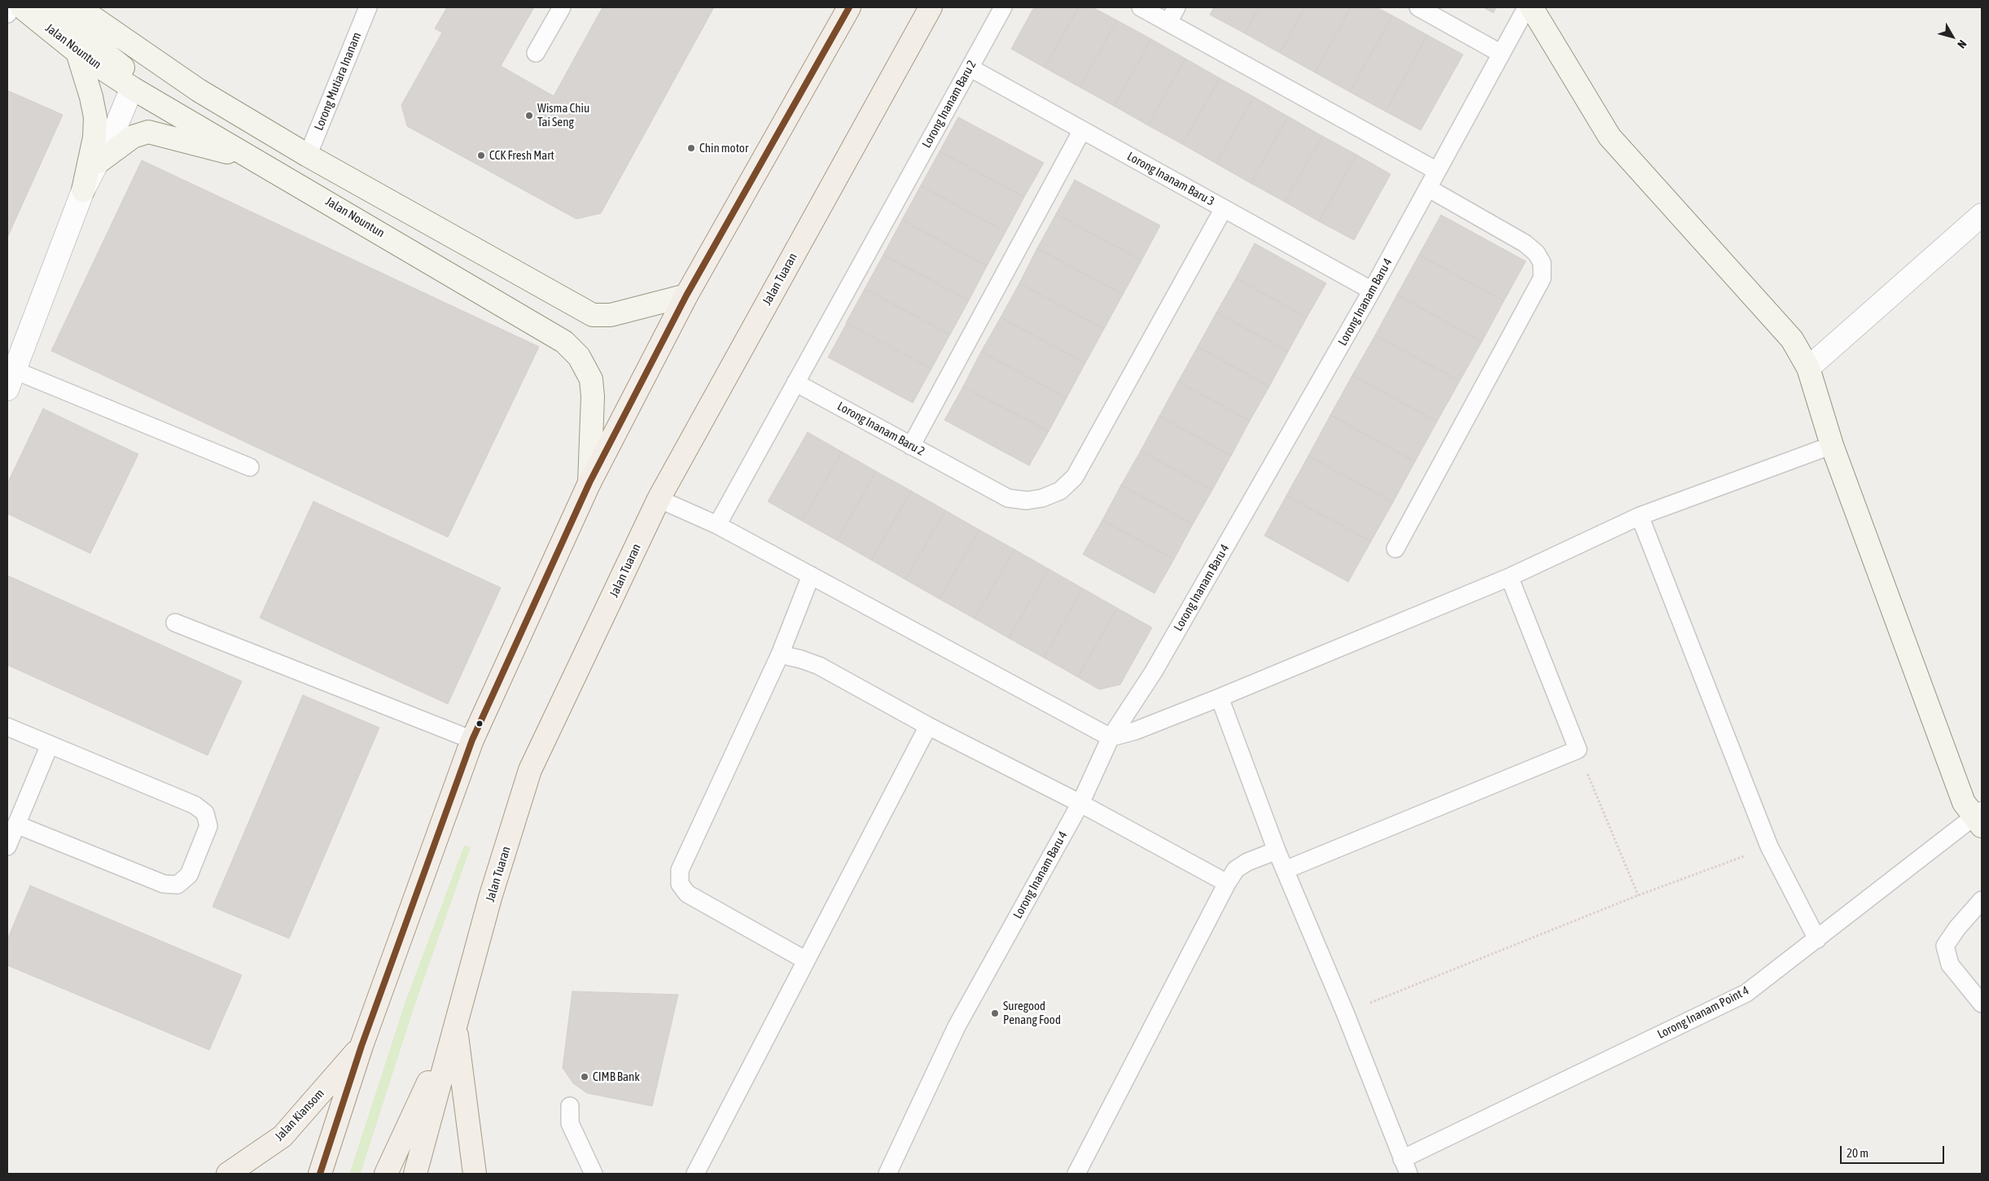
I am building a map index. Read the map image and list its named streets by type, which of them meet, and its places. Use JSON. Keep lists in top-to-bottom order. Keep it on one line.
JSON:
{"streets":{"main road":["Jalan Tuaran","Jalan Kiansom"],"street":["Jalan Nountun"],"lane":["Lorong Mutiara Inanam","Lorong Inanam Baru 2","Lorong Inanam Baru 3","Lorong Inanam Baru 4","Lorong Inanam Point 4"]},"crossings":[["Lorong Inanam Baru 2","Lorong Inanam Baru 3"],["Lorong Inanam Baru 3","Lorong Inanam Baru 4"]],"places":["Wisma Chiu Tai Seng","Chin motor","CCK Fresh Mart","Suregood Penang Food","CIMB Bank"],"scale_bar":"20 m","north":"bottom right"}
